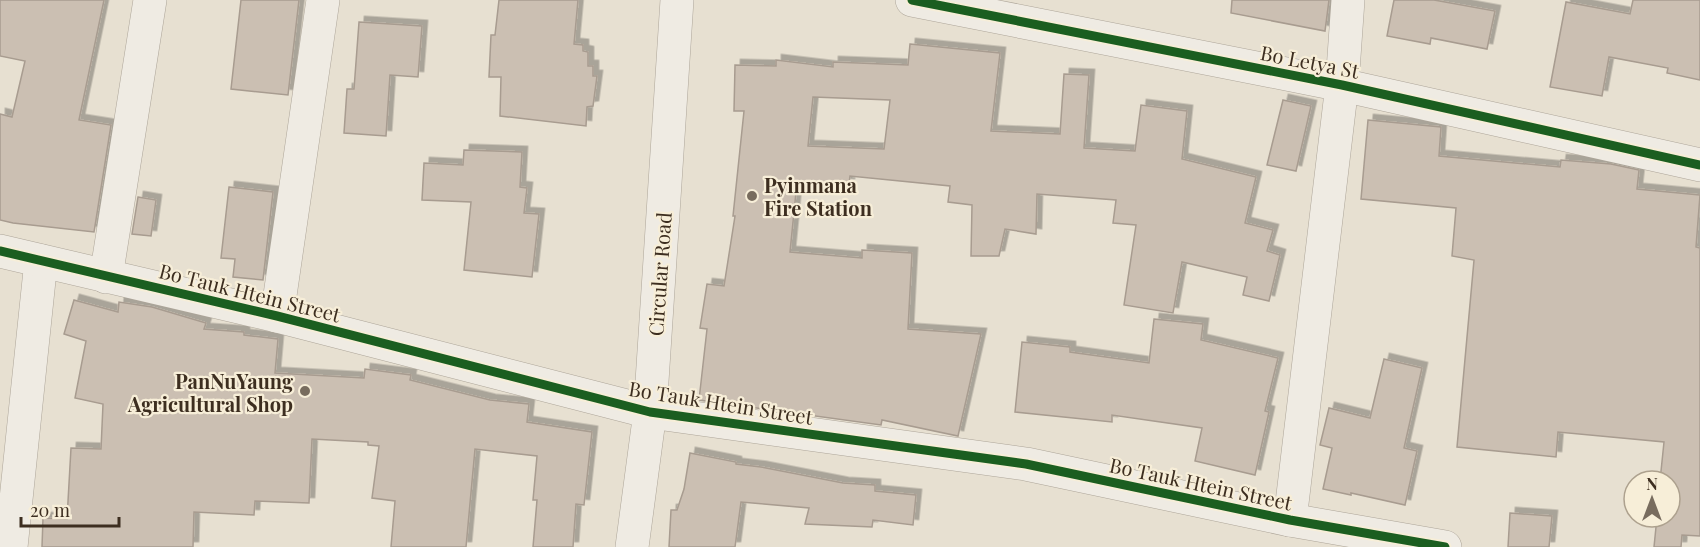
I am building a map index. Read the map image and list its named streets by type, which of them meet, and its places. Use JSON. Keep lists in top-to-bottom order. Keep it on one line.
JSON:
{"streets":{"street":["Bo Letya St","Circular Road","Bo Tauk Htein Street"]},"crossings":[["Circular Road","Bo Tauk Htein Street"]],"places":["Pyinmana Fire Station","PanNuYaung Agricultural Shop"],"scale_bar":"20 m","north":"top"}
